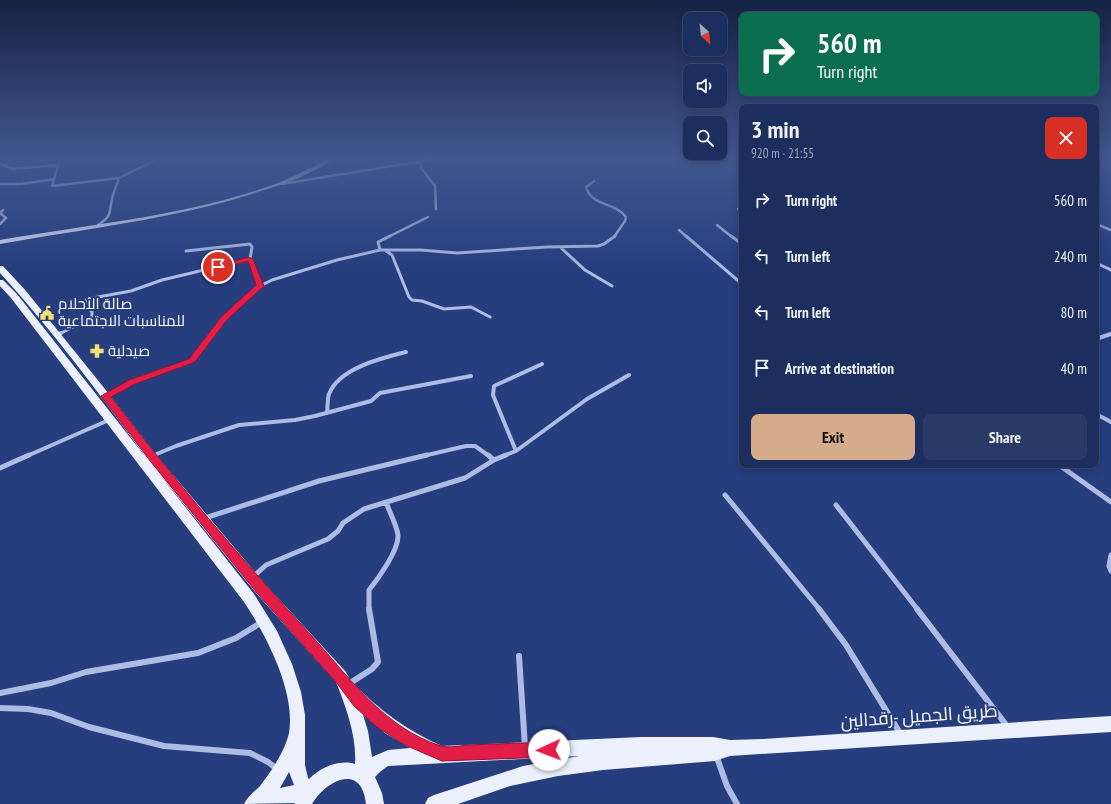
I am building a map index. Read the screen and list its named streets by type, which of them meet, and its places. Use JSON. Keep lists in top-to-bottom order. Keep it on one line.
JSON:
{"streets":{"main road":["طريق الجميل -رقدالين"]},"places":{"public building":["صالة الأحلام للمناسبات الاجتماعية"],"pharmacy":["صيدلية"]},"north":"bottom right","page":{"turn":["560 m","Turn right"],"heading":["3 min","920 m · 21:55"],"list":[{"name":"Turn right","value":"560 m"},{"name":"Turn left","value":"240 m"},{"name":"Turn left","value":"80 m"},{"name":"Arrive at destination","value":"40 m"}],"buttons":["Exit","Share"]}}
